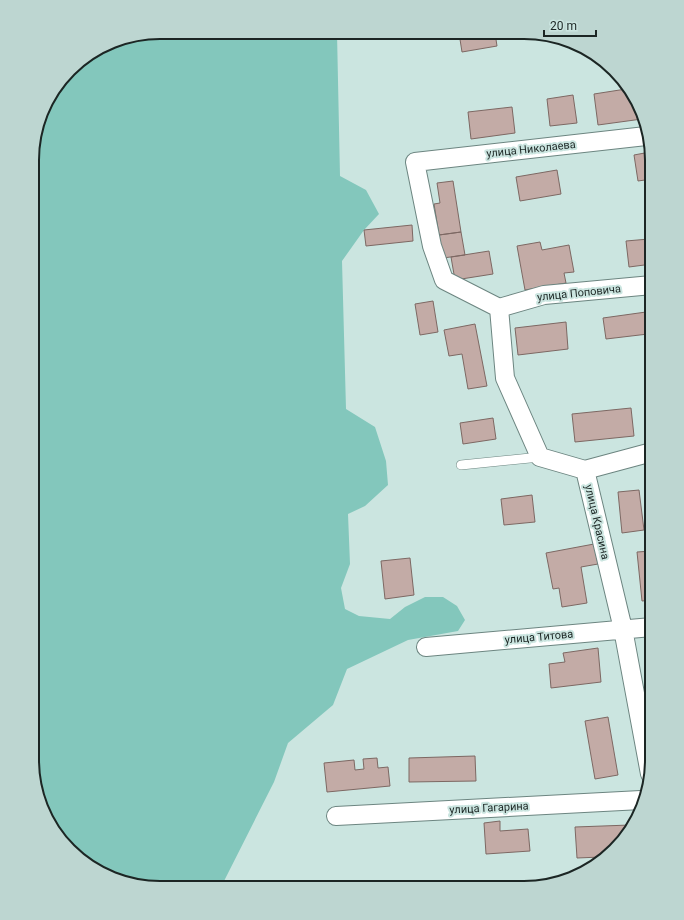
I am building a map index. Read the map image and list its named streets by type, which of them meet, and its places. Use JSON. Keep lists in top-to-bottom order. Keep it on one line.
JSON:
{"streets":{"street":["улица Николаева","улица Поповича","улица Красина","улица Титова","улица Гагарина"]},"crossings":[["улица Николаева","улица Поповича"],["улица Красина","улица Титова"]],"scale_bar":"20 m"}
